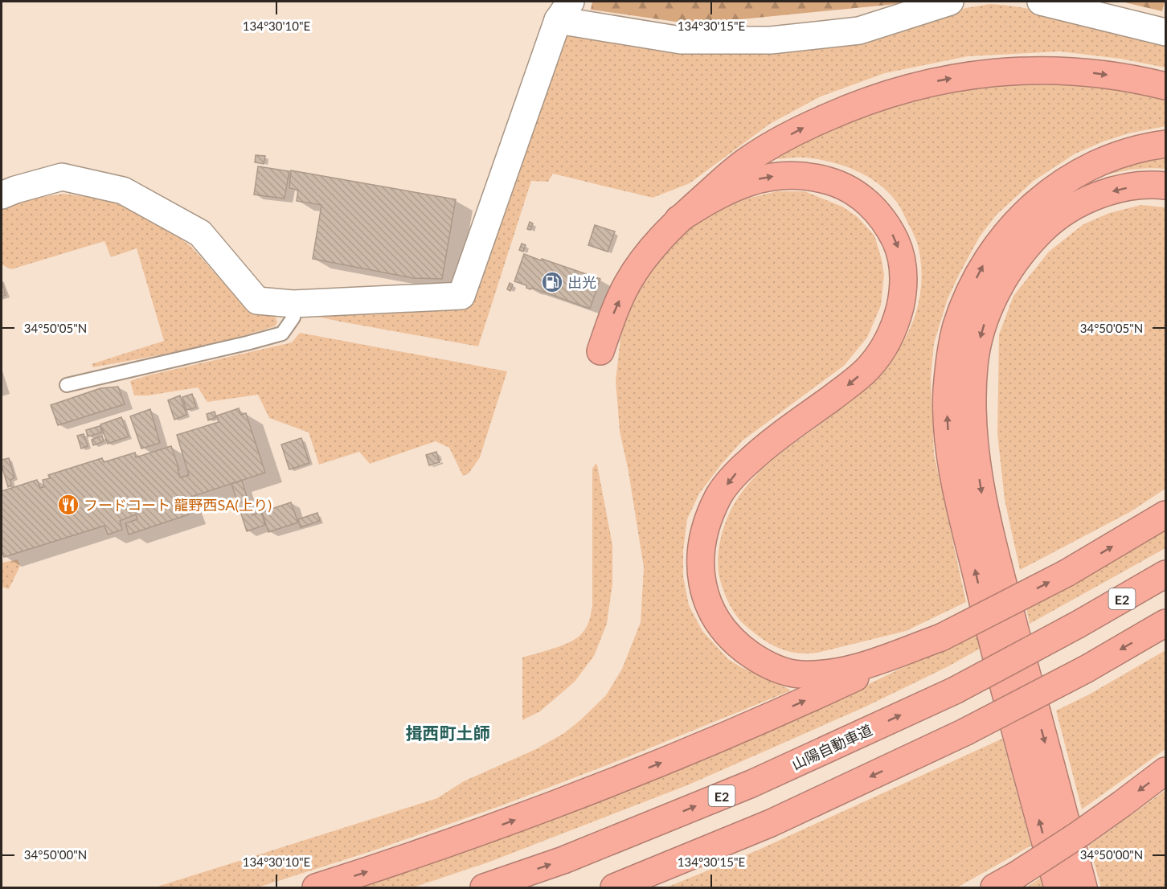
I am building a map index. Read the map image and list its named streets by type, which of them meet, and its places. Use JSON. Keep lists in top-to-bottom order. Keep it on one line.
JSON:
{"streets":{"highway":["E2","山陽自動車道"]},"districts":["揖西町土師"],"places":{"fuel station":["出光"],"restaurant":["フードコート 龍野西SA(上り)"]},"coordinates":["134°30'10\"E","134°30'15\"E","34°50'05\"N","34°50'00\"N"]}
